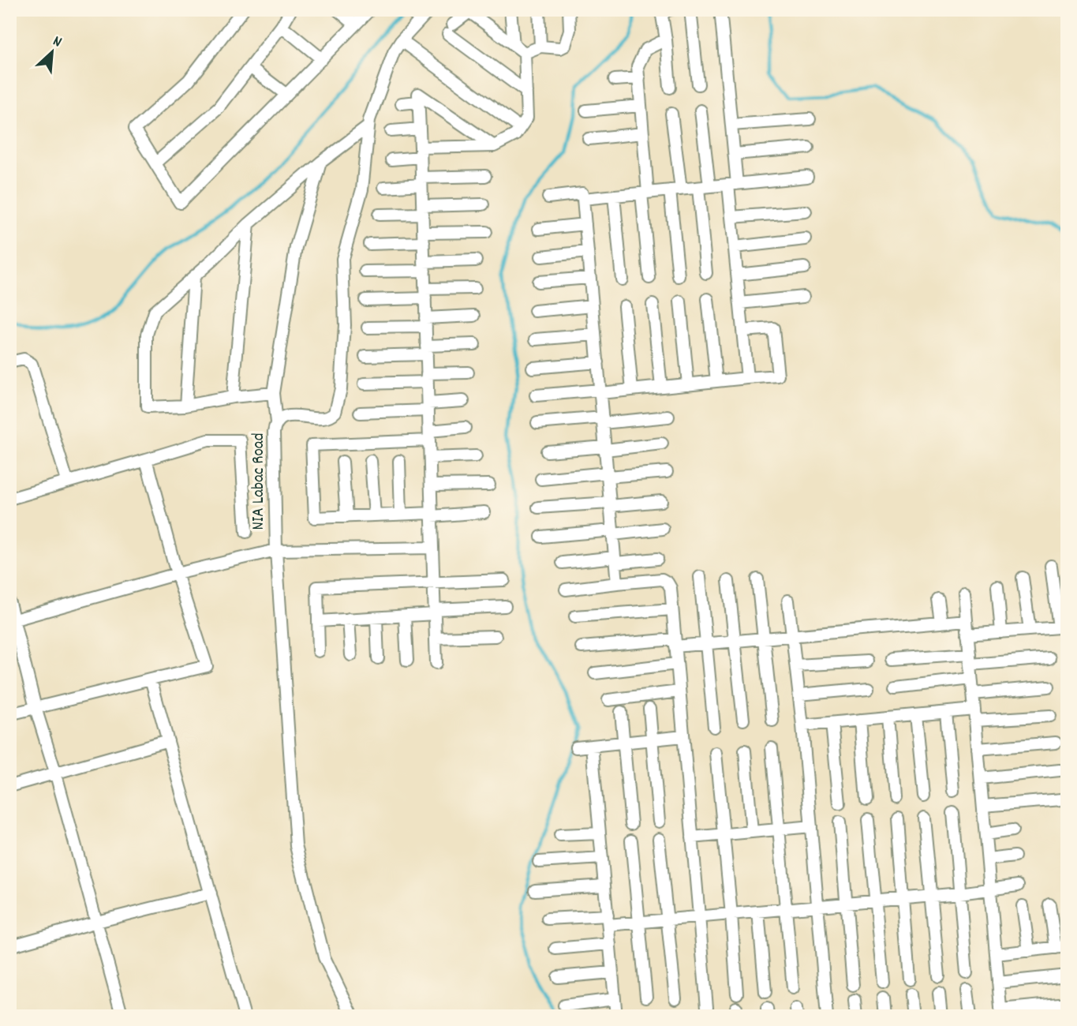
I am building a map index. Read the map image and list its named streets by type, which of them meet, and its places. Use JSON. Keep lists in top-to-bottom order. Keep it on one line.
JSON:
{"streets":{"street":["NIA Labac Road"]},"north":"top right"}
